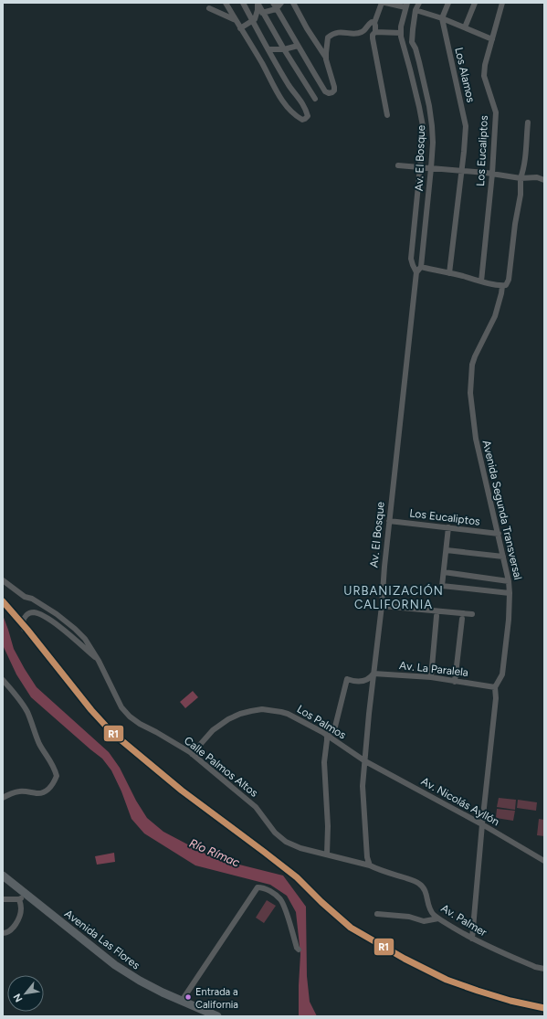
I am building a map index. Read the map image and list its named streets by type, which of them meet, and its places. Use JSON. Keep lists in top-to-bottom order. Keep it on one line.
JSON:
{"streets":{"highway":["Avenida Las Flores"],"street":["Los Alamos","Los Eucaliptos","Av. El Bosque","Avenida Segunda Transversal","Av. La Paralela","Los Palmos","Calle Palmos Altos","Av. Nicolás Ayllón","Av. Palmer"]},"crossings":[["Los Eucaliptos","Av. El Bosque"],["Los Eucaliptos","Avenida Segunda Transversal"],["Av. El Bosque","Av. La Paralela"],["Av. El Bosque","Los Palmos"],["Av. El Bosque","Calle Palmos Altos"],["Av. El Bosque","Av. Nicolás Ayllón"],["Av. El Bosque","Av. Palmer"],["Avenida Segunda Transversal","Av. La Paralela"],["Avenida Segunda Transversal","Av. Nicolás Ayllón"],["Avenida Segunda Transversal","Av. Palmer"],["Los Palmos","Calle Palmos Altos"],["Los Palmos","Av. Nicolás Ayllón"],["Calle Palmos Altos","Av. Palmer"]],"districts":["URBANIZACIÓN CALIFORNIA"],"water":["Río Rímac"],"places":["Entrada a California"],"lines":["transit line R1"],"north":"bottom left"}
